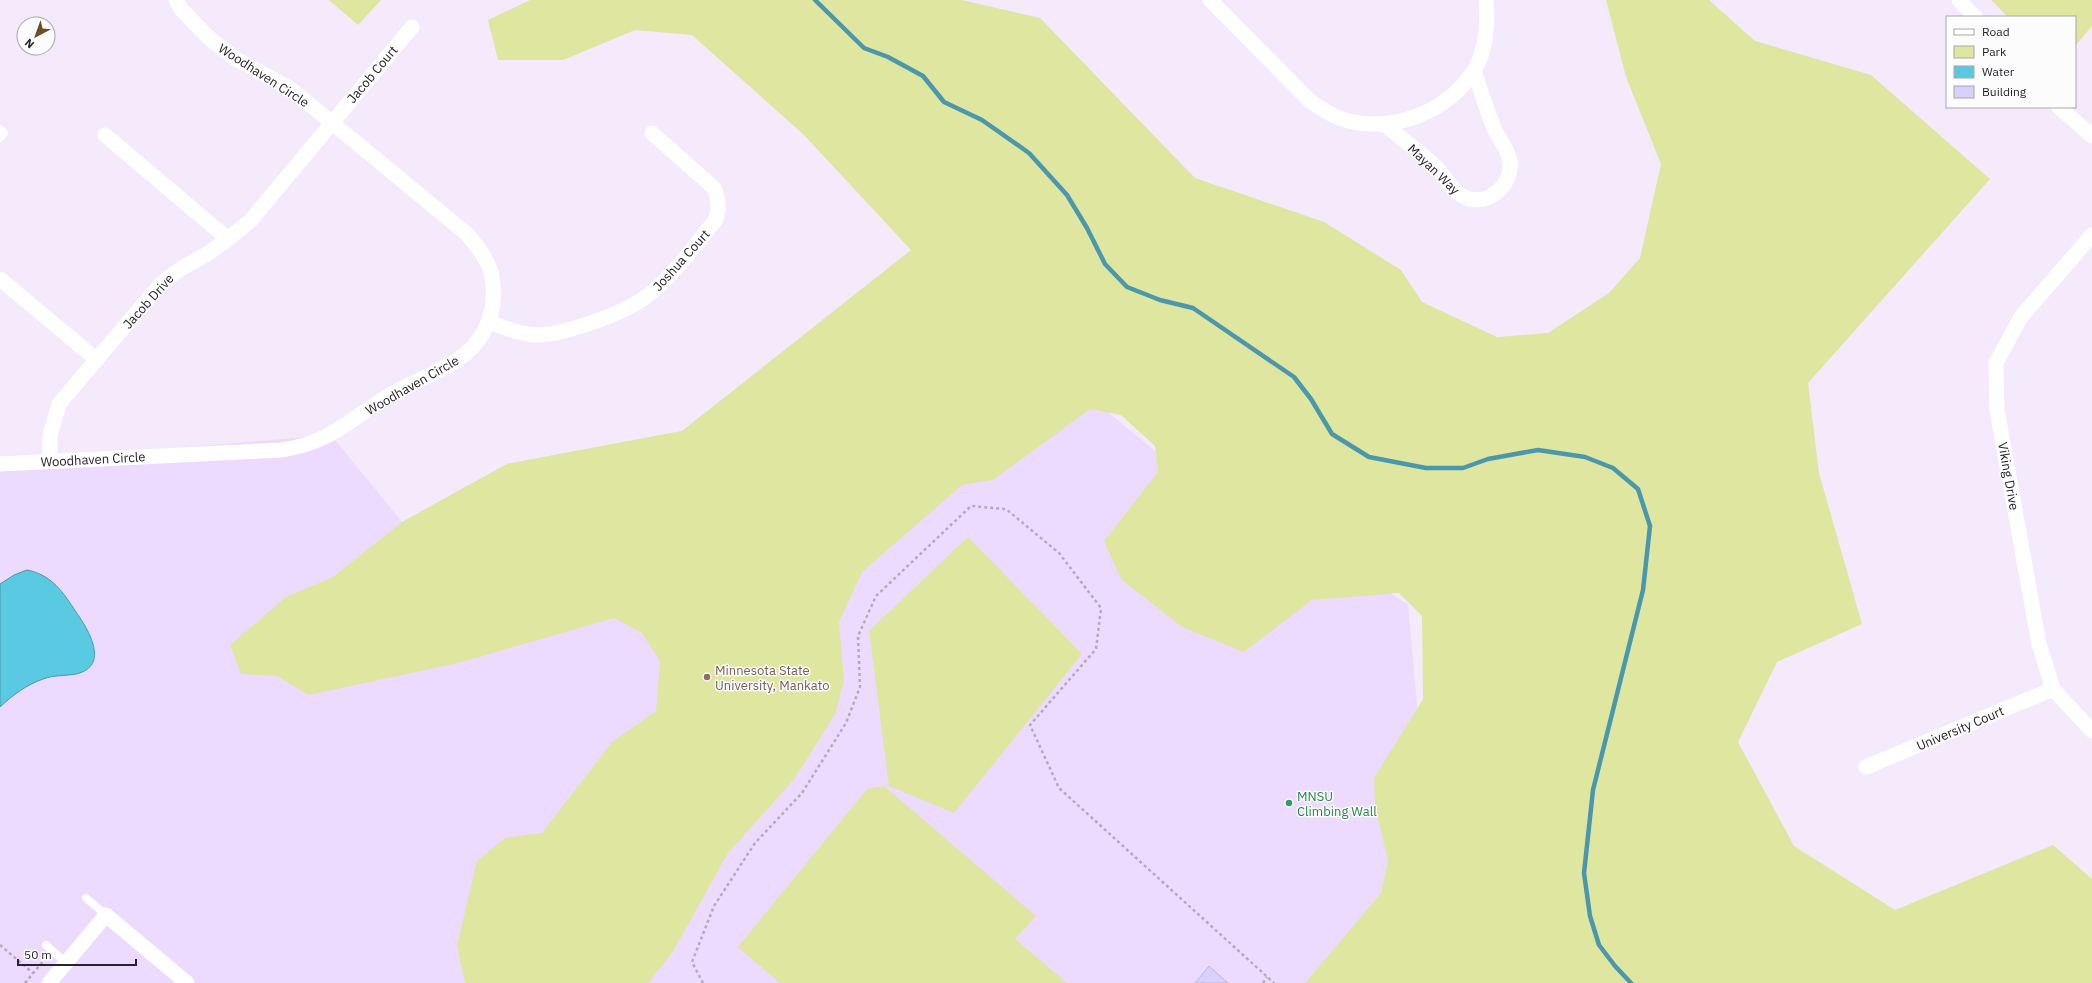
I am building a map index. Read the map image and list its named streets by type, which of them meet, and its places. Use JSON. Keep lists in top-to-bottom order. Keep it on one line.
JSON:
{"streets":{"street":["Jacob Court","Woodhaven Circle","Mayan Way","Joshua Court","Jacob Drive","Viking Drive","University Court"]},"crossings":[["Jacob Court","Woodhaven Circle"],["Jacob Court","Jacob Drive"],["Woodhaven Circle","Joshua Court"],["Woodhaven Circle","Jacob Drive"],["Viking Drive","University Court"]],"places":["Minnesota State University, Mankato","MNSU Climbing Wall"],"legend":["Road","Park","Water","Building"],"scale_bar":"50 m","north":"bottom left"}
